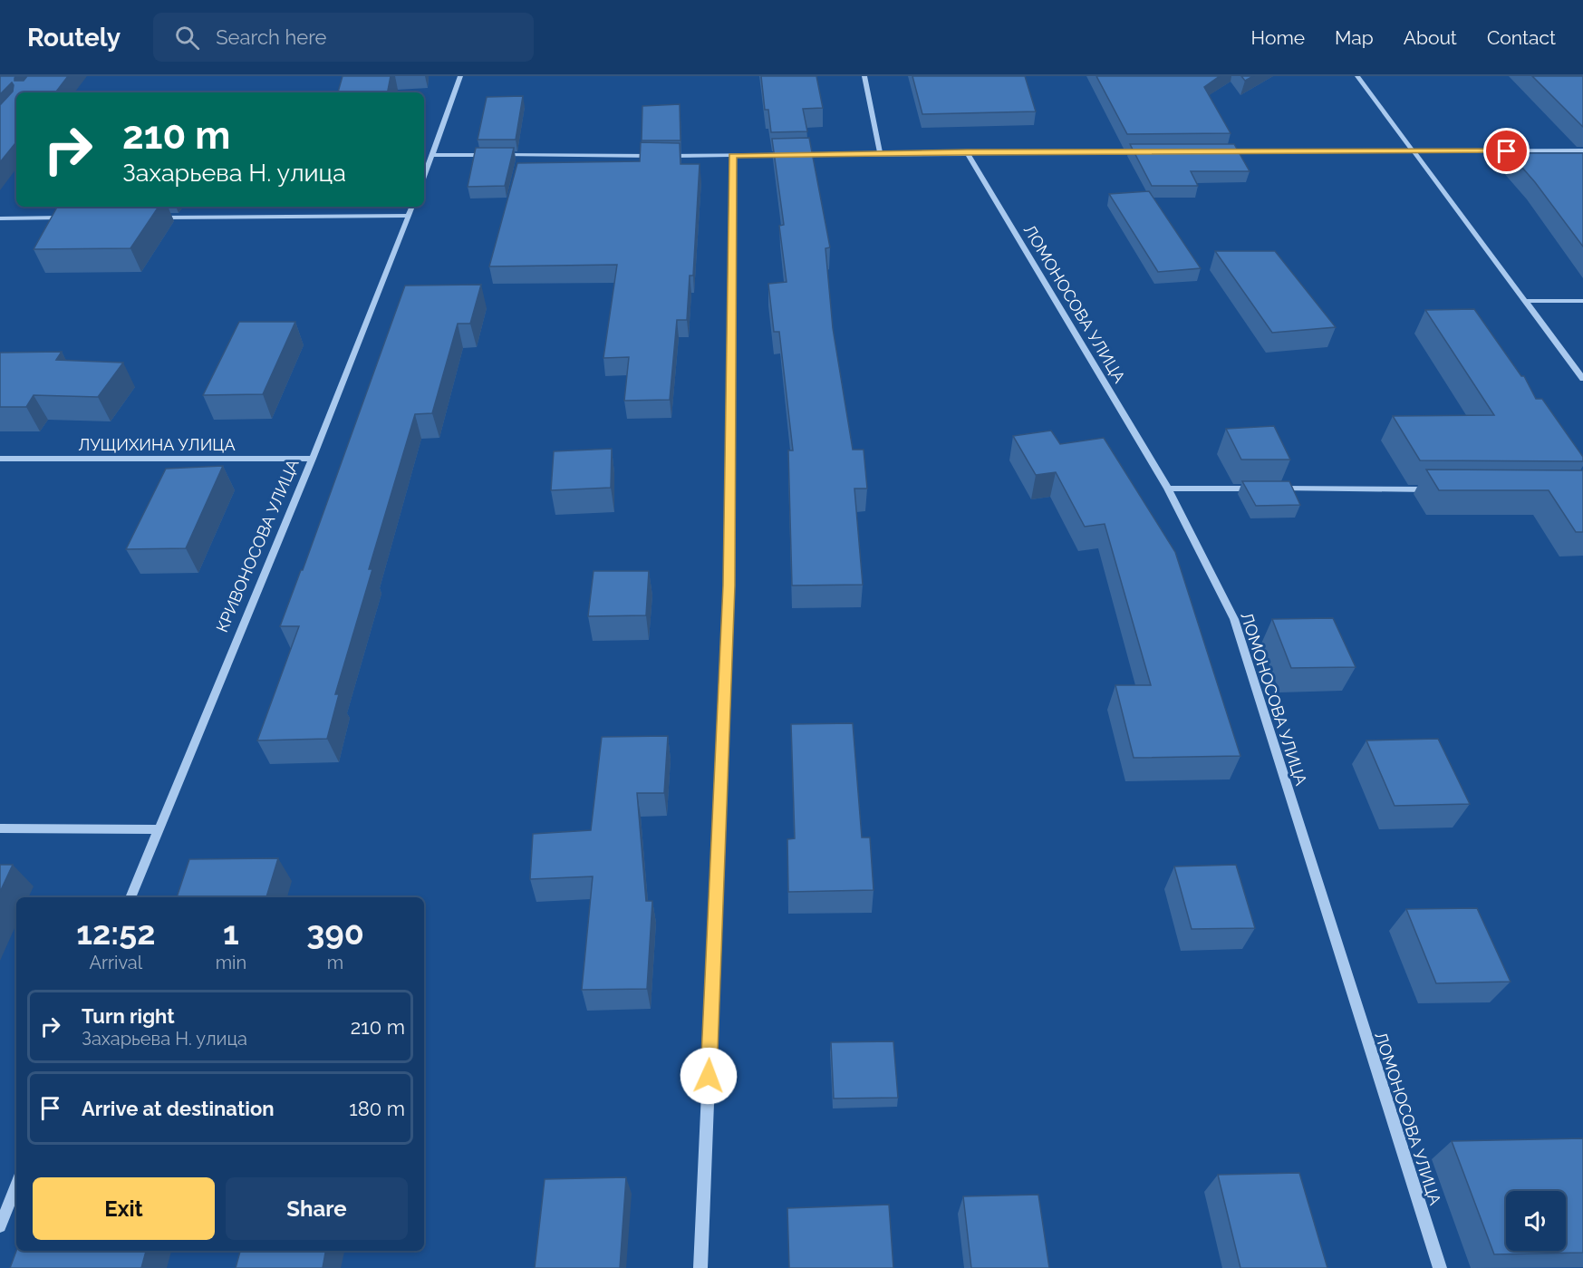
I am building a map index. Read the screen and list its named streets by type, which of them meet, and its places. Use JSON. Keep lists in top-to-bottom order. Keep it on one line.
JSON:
{"streets":{"street":["ЛОМОНОСОВА УЛИЦА","ЛУЩИХИНА УЛИЦА","КРИВОНОСОВА УЛИЦА"]},"crossings":[["ЛУЩИХИНА УЛИЦА","КРИВОНОСОВА УЛИЦА"]],"page":{"header":"Routely","search":"Search here","nav":["Home","Map","About","Contact"],"turn":["210 m","Захарьева Н. улица"],"eta":["12:52","Arrival","1","min","390","m"],"list":[{"name":"Turn right","note":"Захарьева Н. улица","value":"210 m"},{"name":"Arrive at destination","value":"180 m"}],"buttons":["Exit","Share"]}}
